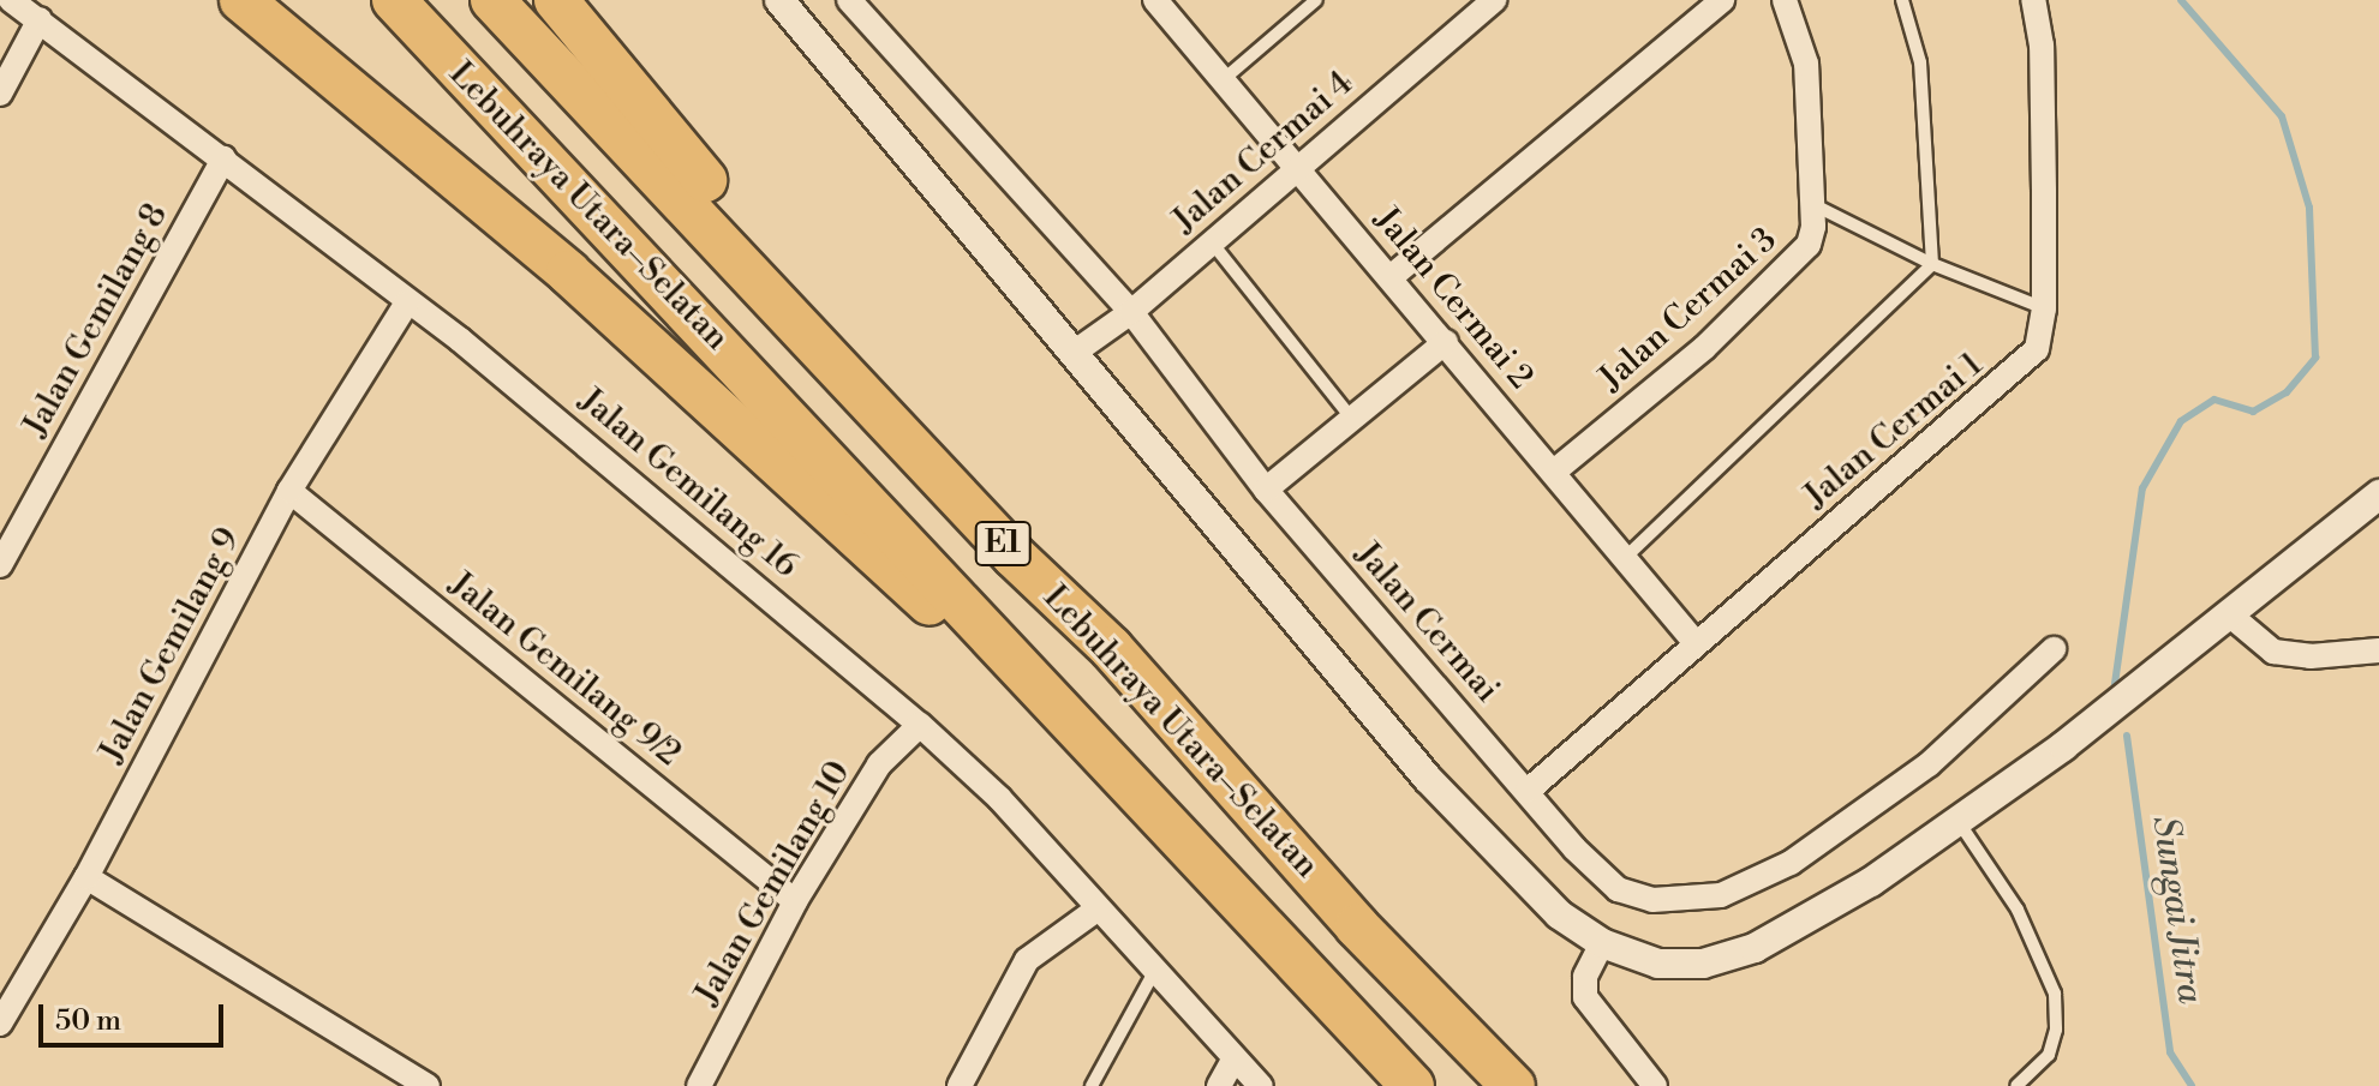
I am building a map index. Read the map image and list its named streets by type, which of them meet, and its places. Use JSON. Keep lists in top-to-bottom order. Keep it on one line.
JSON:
{"streets":{"highway":["Lebuhraya Utara–Selatan","E1"],"street":["Jalan Cermai 4","Jalan Cermai 2","Jalan Cermai 3","Jalan Gemilang 8","Jalan Cermai 1","Jalan Gemilang 16","Jalan Cermai","Jalan Gemilang 9","Jalan Gemilang 9/2","Jalan Gemilang 10"]},"crossings":[["Jalan Cermai 4","Jalan Cermai 2"],["Jalan Cermai 4","Jalan Cermai"],["Jalan Cermai 2","Jalan Cermai 3"],["Jalan Cermai 2","Jalan Cermai 1"],["Jalan Gemilang 8","Jalan Gemilang 16"],["Jalan Cermai 1","Jalan Cermai"],["Jalan Gemilang 16","Jalan Gemilang 9"],["Jalan Gemilang 16","Jalan Gemilang 10"],["Jalan Gemilang 9","Jalan Gemilang 9/2"],["Jalan Gemilang 9/2","Jalan Gemilang 10"]],"water":["Sungai Jitra"],"scale_bar":"50 m"}
